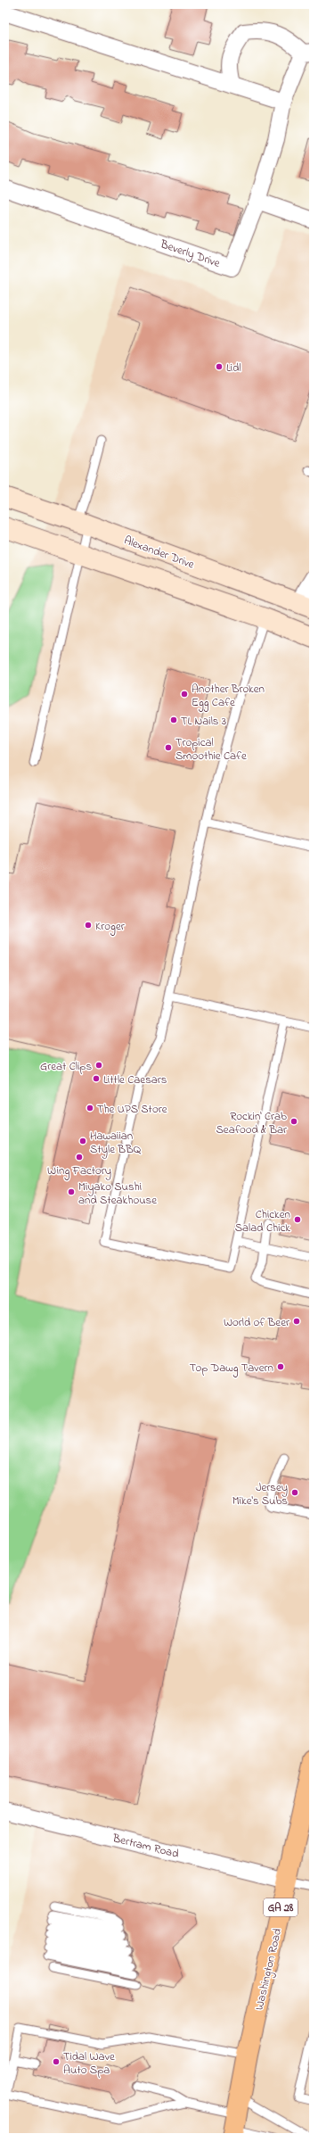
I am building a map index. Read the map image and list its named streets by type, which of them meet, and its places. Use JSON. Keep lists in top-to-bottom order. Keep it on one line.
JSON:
{"streets":{"main road":["Alexander Drive","GA 28","Washington Road"],"street":["Beverly Drive","Bertram Road"]},"crossings":[["Bertram Road","Washington Road"]],"places":["Lidl","Another Broken Egg Cafe","TL Nails 3","Tropical Smoothie Cafe","Kroger","Great Clips","Little Caesars","The UPS Store","Rockin' Crab Seafood & Bar","Hawaiian Style BBQ","Wing Factory","Miyako Sushi and Steakhouse","Chicken Salad Chick","World of Beer","Top Dawg Tavern","Jersey Mike's Subs","Tidal Wave Auto Spa"]}
